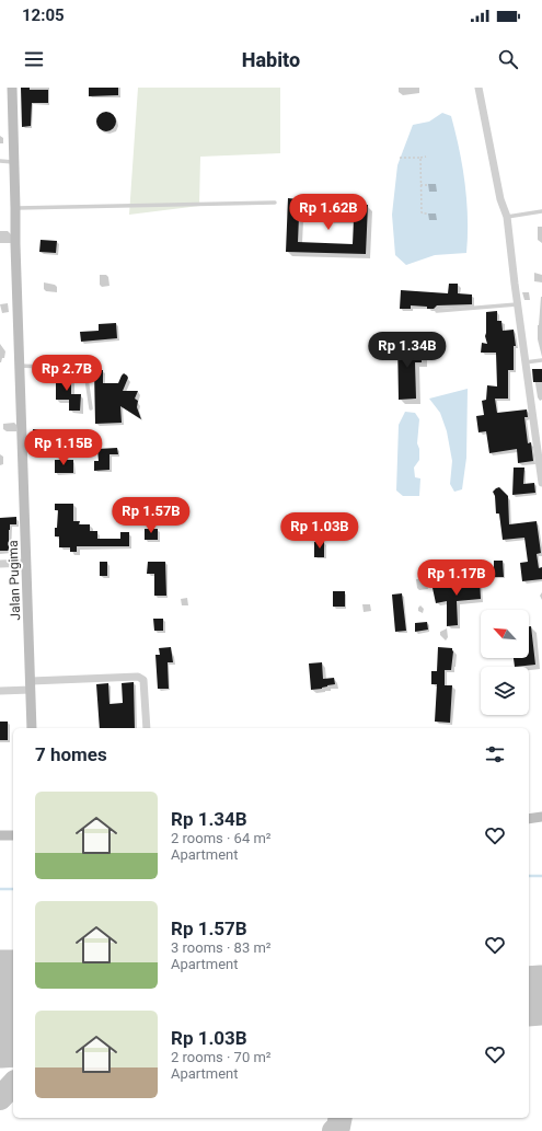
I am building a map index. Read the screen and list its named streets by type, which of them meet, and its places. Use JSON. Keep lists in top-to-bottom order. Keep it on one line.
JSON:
{"streets":{"street":["Jalan Pugima"]},"north":"top left","page":{"status":"12:05","header":"Habito","price":["Rp 1.62B","Rp 1.34B","Rp 2.7B","Rp 1.15B","Rp 1.57B","Rp 1.03B","Rp 1.17B"],"heading":"7 homes","list":[{"name":"Rp 1.34B","note":"2 rooms · 64 m² · Apartment"},{"name":"Rp 1.57B","note":"3 rooms · 83 m² · Apartment"},{"name":"Rp 1.03B","note":"2 rooms · 70 m² · Apartment"}]}}
